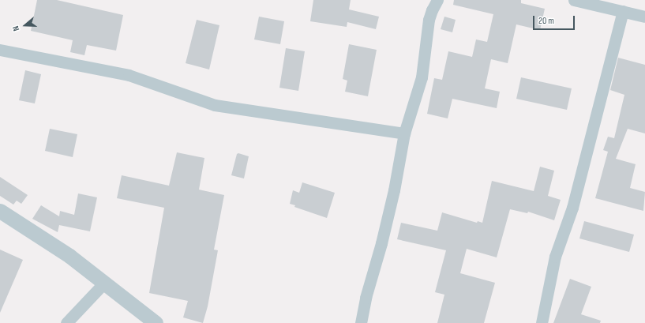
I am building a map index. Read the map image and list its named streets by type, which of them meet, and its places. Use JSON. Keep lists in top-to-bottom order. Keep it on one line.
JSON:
{"scale_bar":"20 m","north":"left"}
